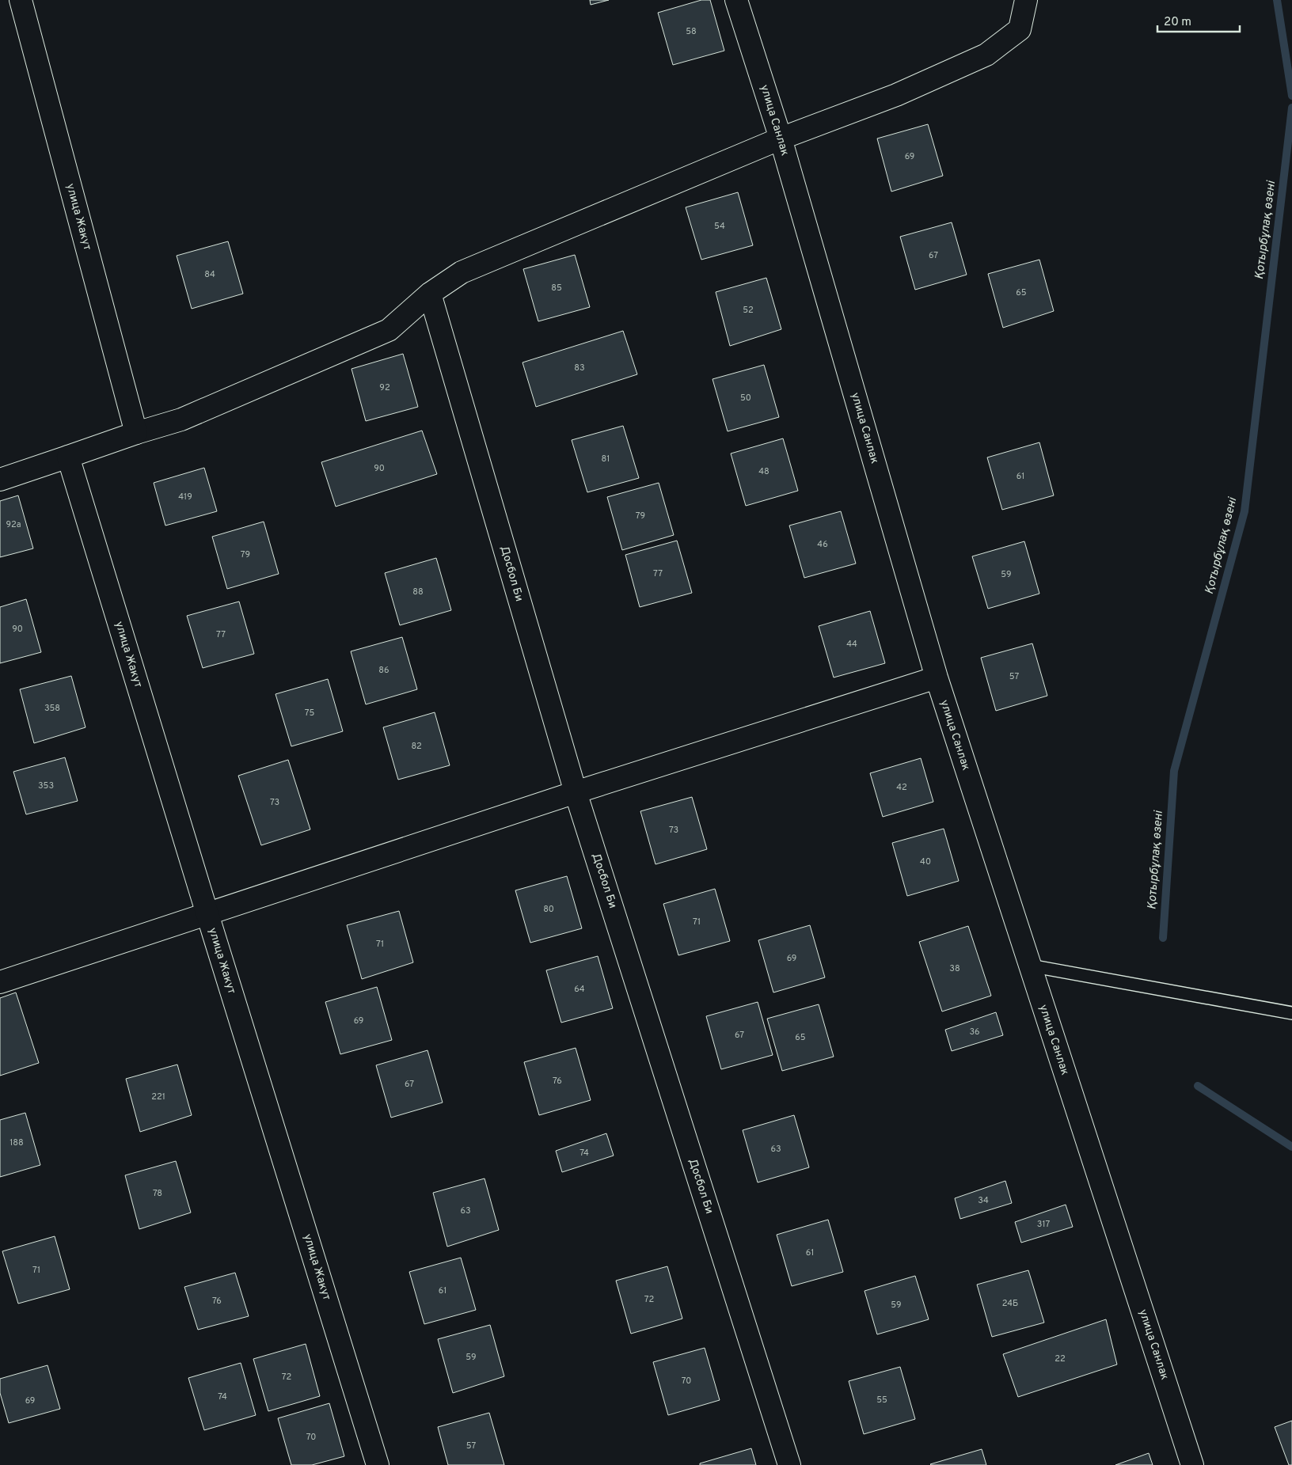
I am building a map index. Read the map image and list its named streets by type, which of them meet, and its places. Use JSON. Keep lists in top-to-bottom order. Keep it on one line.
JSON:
{"streets":{"street":["улица Санлак","улица Жакут","Досбол Би"]},"water":["Қотырбұлақ өзені"],"house_numbers":["58","69","54","67","84","85","65","52","83","92","50","81","90","48","61","419","79","92а","46","79","77","59","88","90","77","44","86","57","358","75","82","353","42","73","73","40","80","71","71","69","38","64","69","36","67","65","76","67","221","188","63","74","78","34","63","317","61","71","61","72","76","24Б","59","59","22","72","70","74","55","69","70","57"],"scale_bar":"20 m"}
